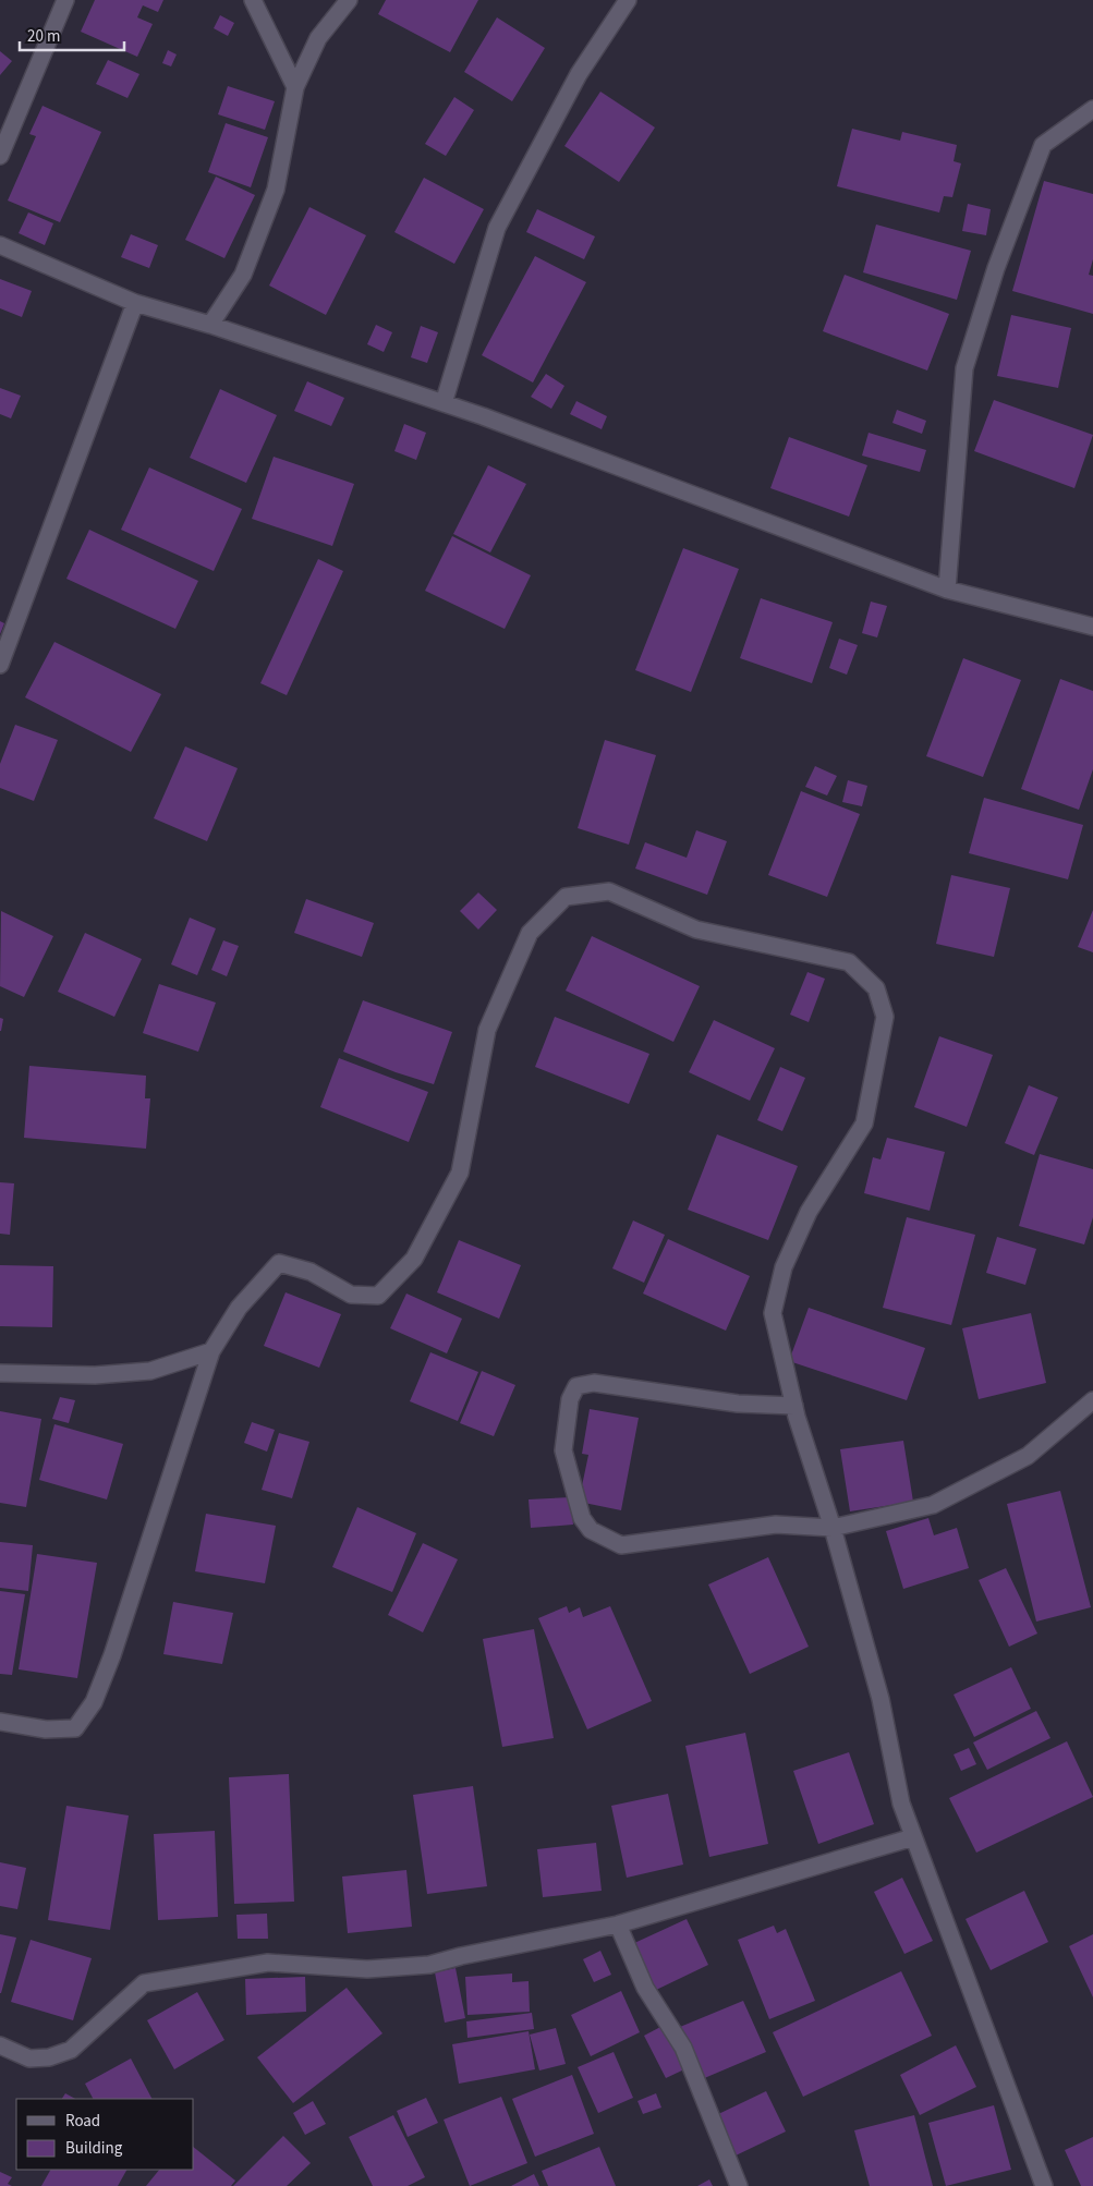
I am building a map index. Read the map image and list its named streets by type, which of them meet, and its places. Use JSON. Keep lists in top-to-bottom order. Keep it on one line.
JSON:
{"legend":["Road","Building"],"scale_bar":"20 m"}
